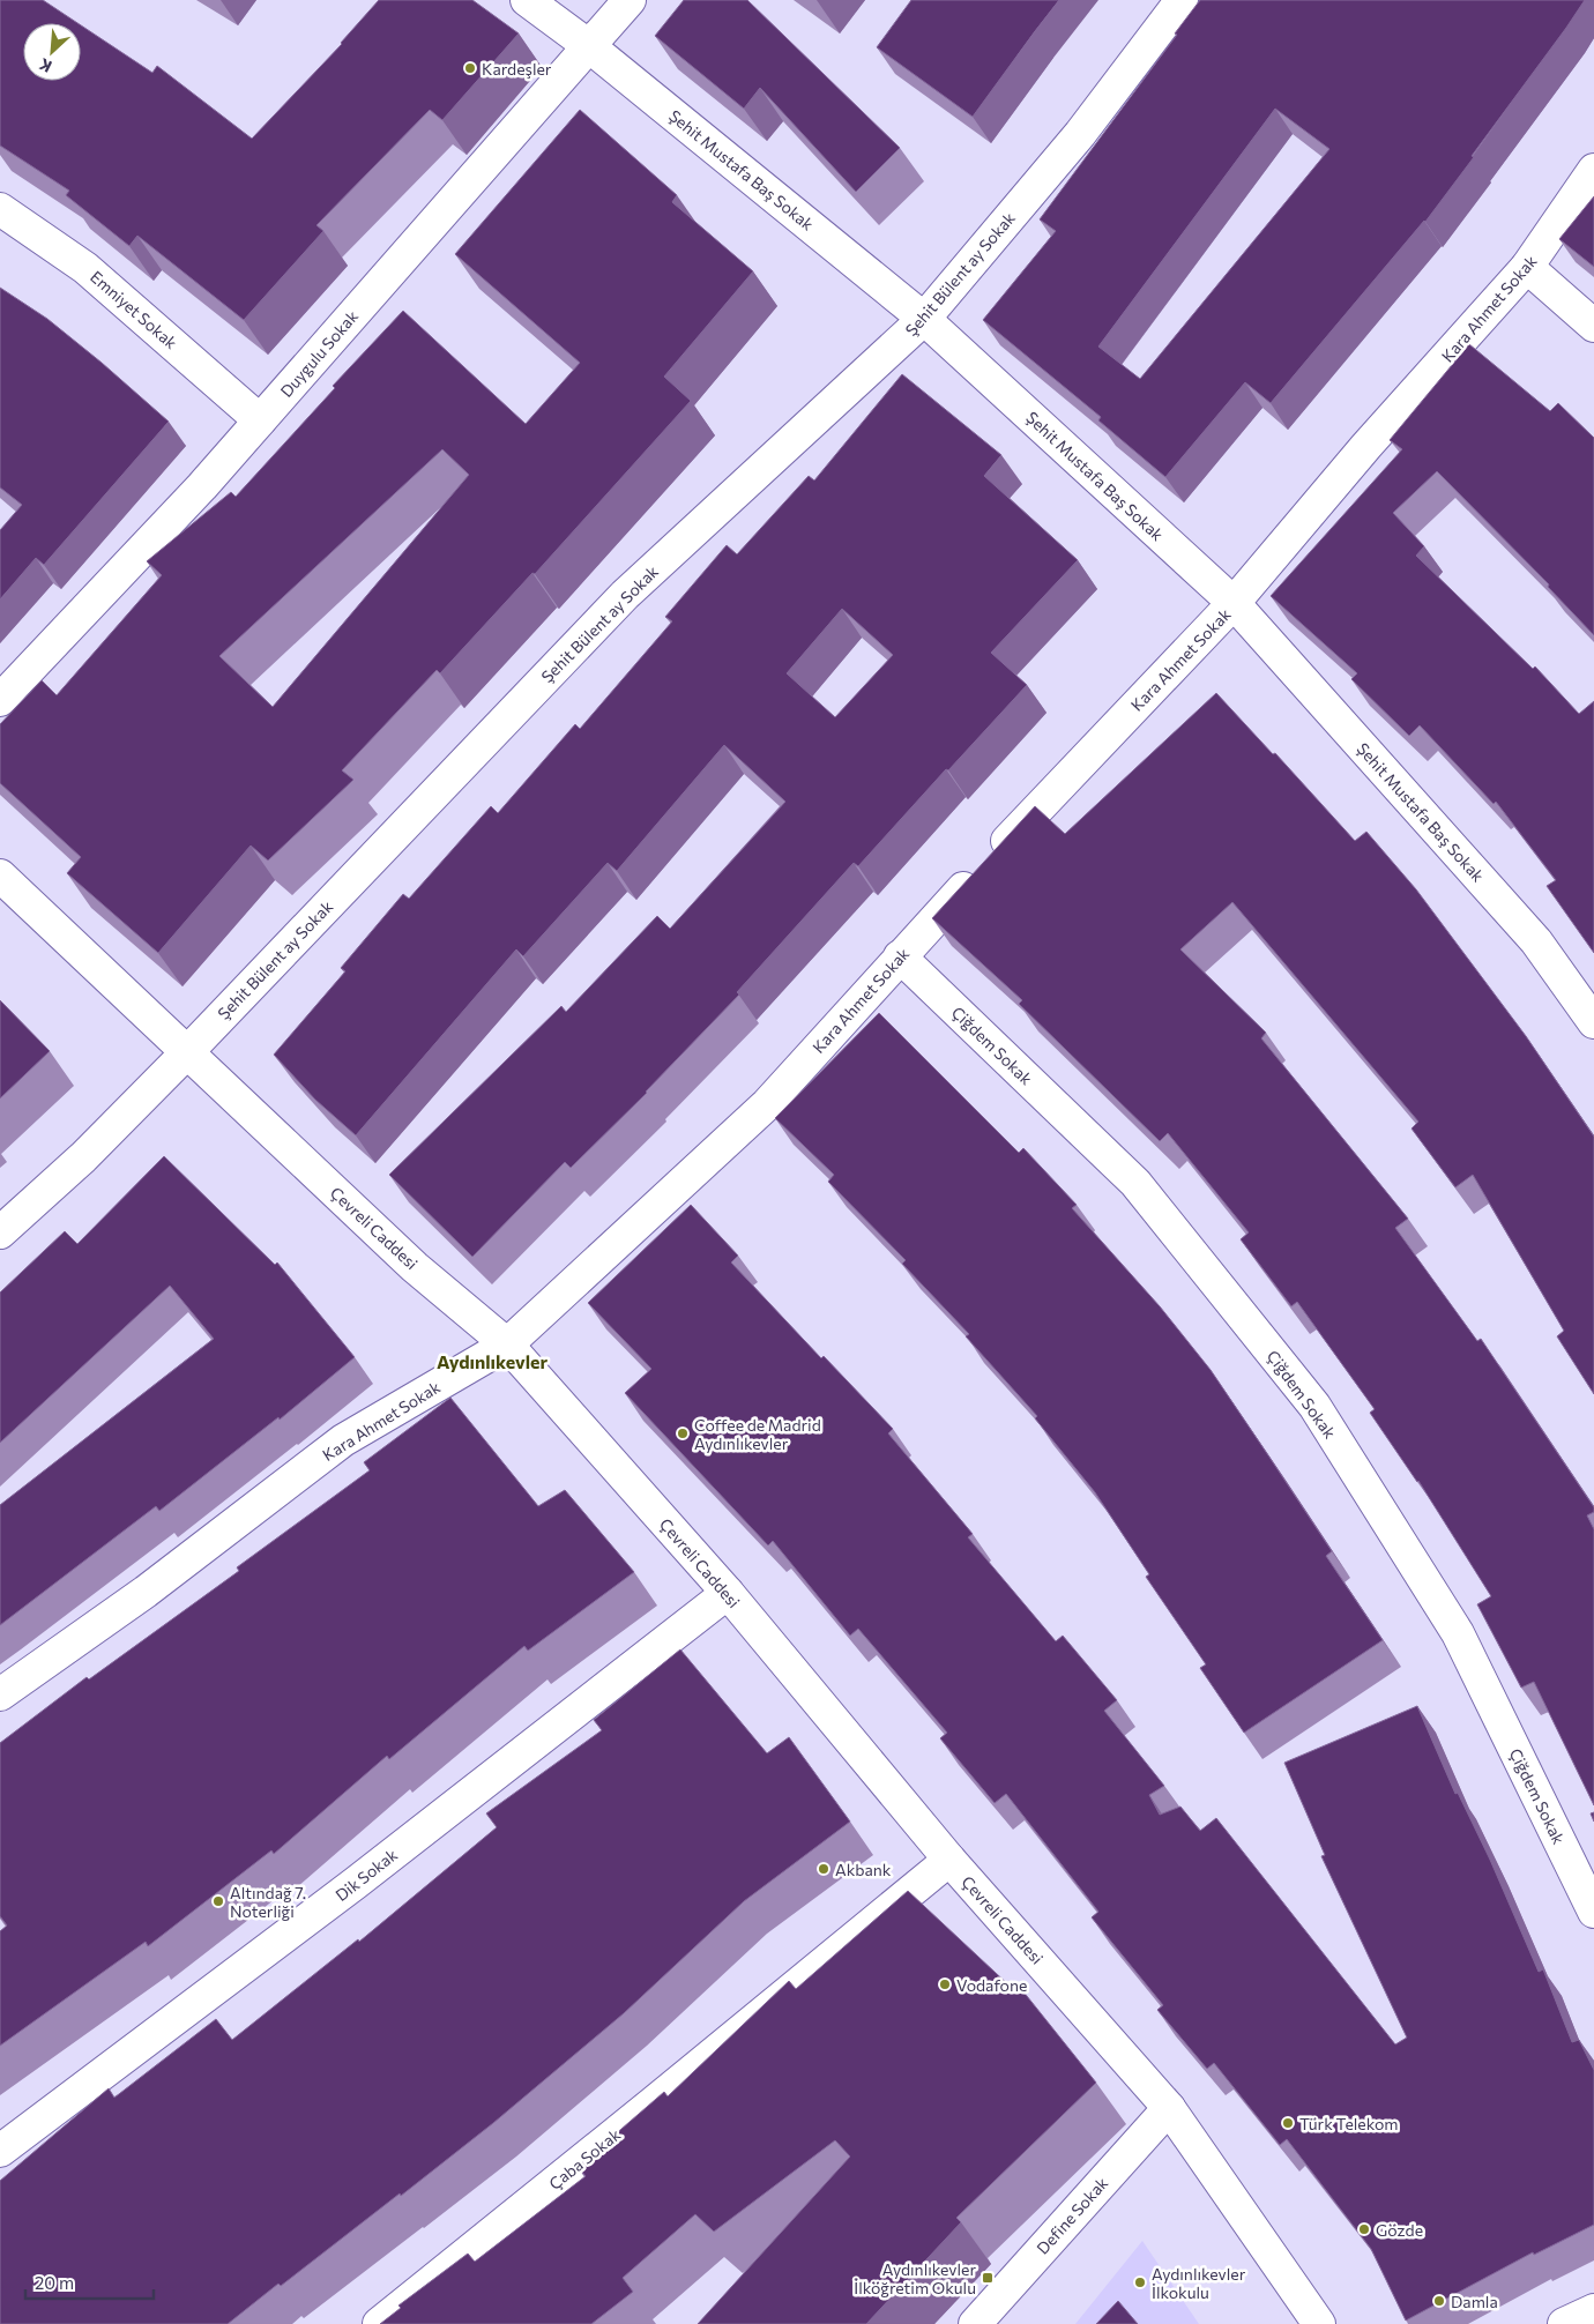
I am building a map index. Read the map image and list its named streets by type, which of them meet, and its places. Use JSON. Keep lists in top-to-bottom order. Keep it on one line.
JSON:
{"streets":{"street":["Şehit Mustafa Baş Sokak","Şehit Bülent ay Sokak","Kara Ahmet Sokak","Emniyet Sokak","Duygulu Sokak","Çiğdem Sokak","Çevreli Caddesi","Dik Sokak","Çaba Sokak","Define Sokak"]},"crossings":[["Şehit Mustafa Baş Sokak","Şehit Bülent ay Sokak"],["Şehit Mustafa Baş Sokak","Kara Ahmet Sokak"],["Şehit Mustafa Baş Sokak","Duygulu Sokak"],["Şehit Bülent ay Sokak","Çevreli Caddesi"],["Kara Ahmet Sokak","Çiğdem Sokak"],["Kara Ahmet Sokak","Çevreli Caddesi"],["Emniyet Sokak","Duygulu Sokak"],["Çevreli Caddesi","Dik Sokak"],["Çevreli Caddesi","Çaba Sokak"],["Çevreli Caddesi","Define Sokak"]],"districts":["Aydınlıkevler"],"places":{"other":["Kardeşler","Coffee de Madrid Aydınlıkevler","Akbank","Altındağ 7. Noterliği","Vodafone","Türk Telekom","Gözde","Aydınlıkevler İlkokulu","Damla"],"transit":["Aydınlıkevler İlköğretim Okulu"]},"scale_bar":"20 m","north":"bottom left"}
